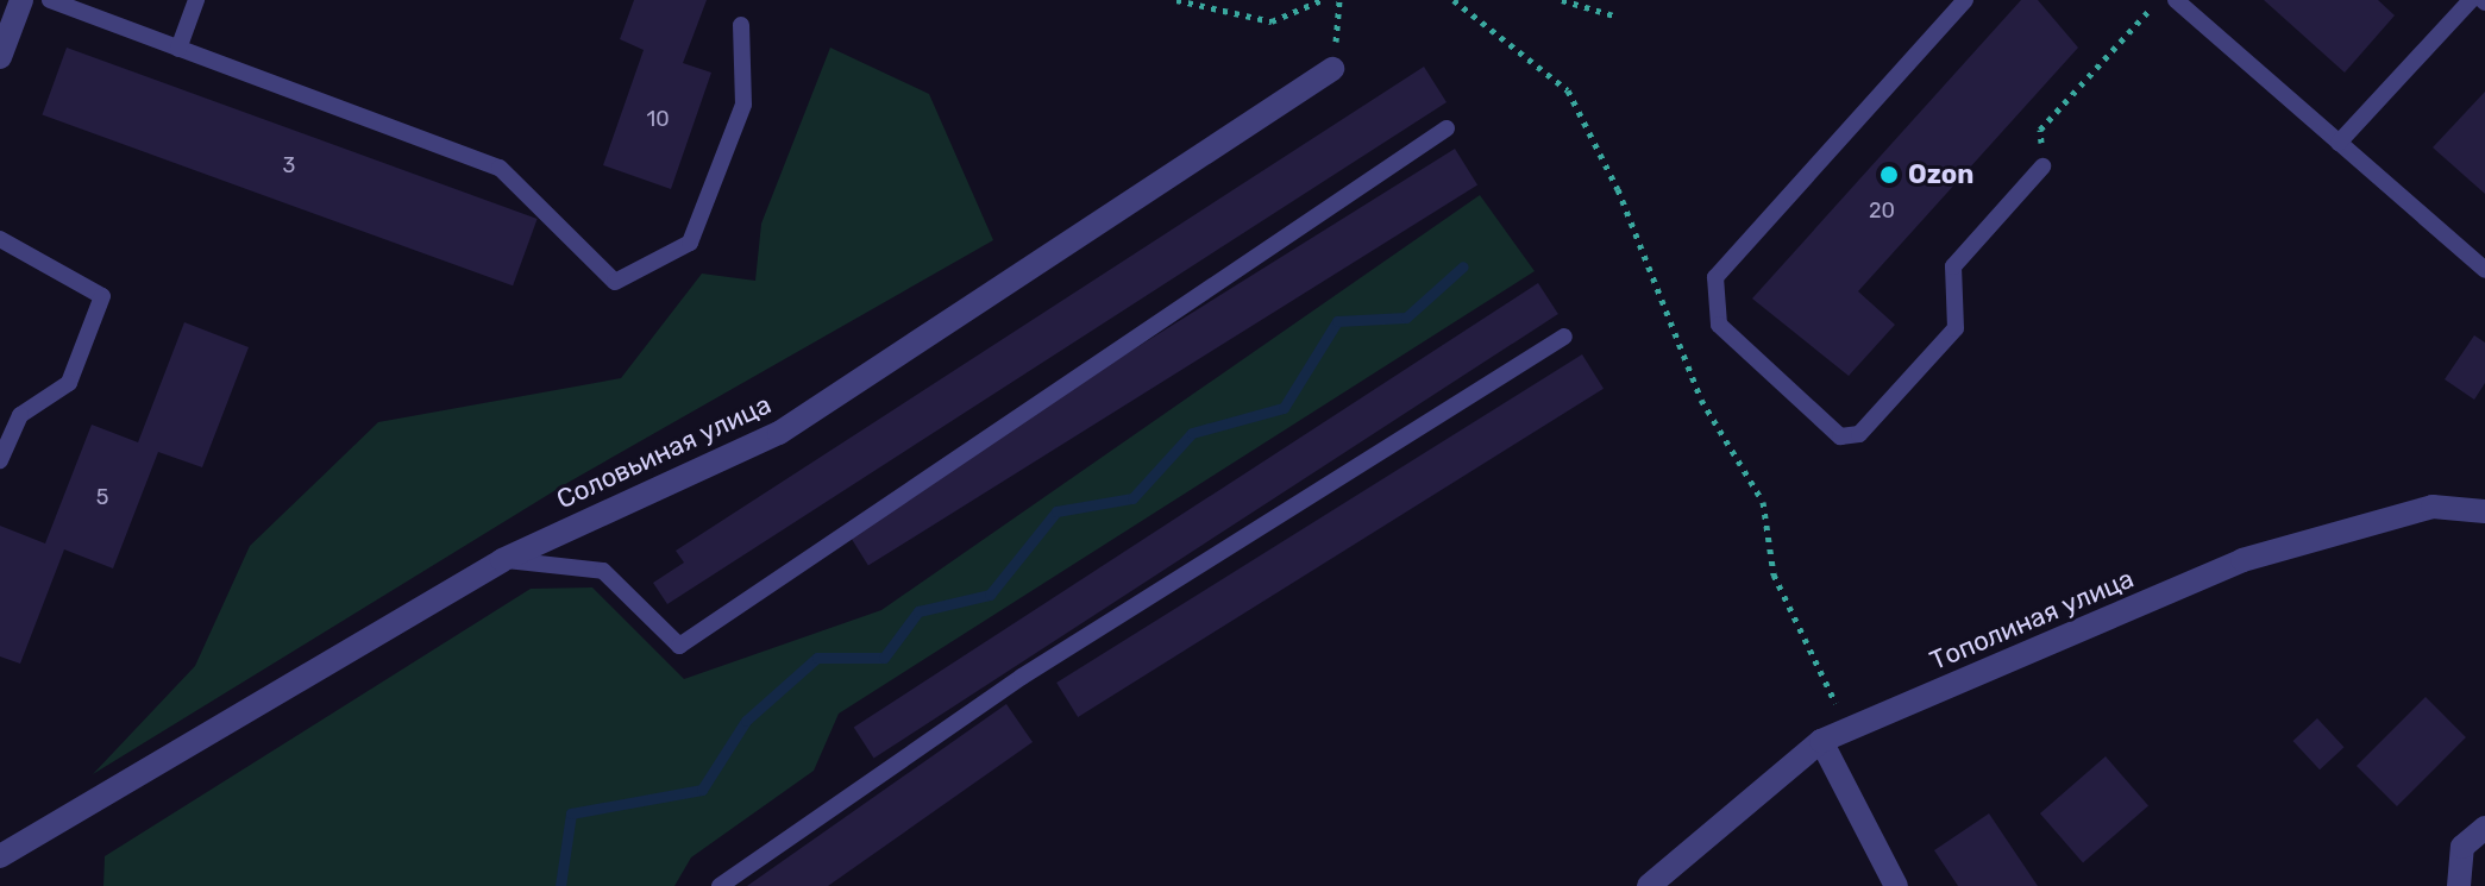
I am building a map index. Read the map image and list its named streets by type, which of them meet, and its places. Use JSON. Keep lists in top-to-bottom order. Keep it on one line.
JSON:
{"streets":{"street":["Соловьиная улица","Тополиная улица"]},"places":["Ozon"],"house_numbers":["10","3","20","5"]}
